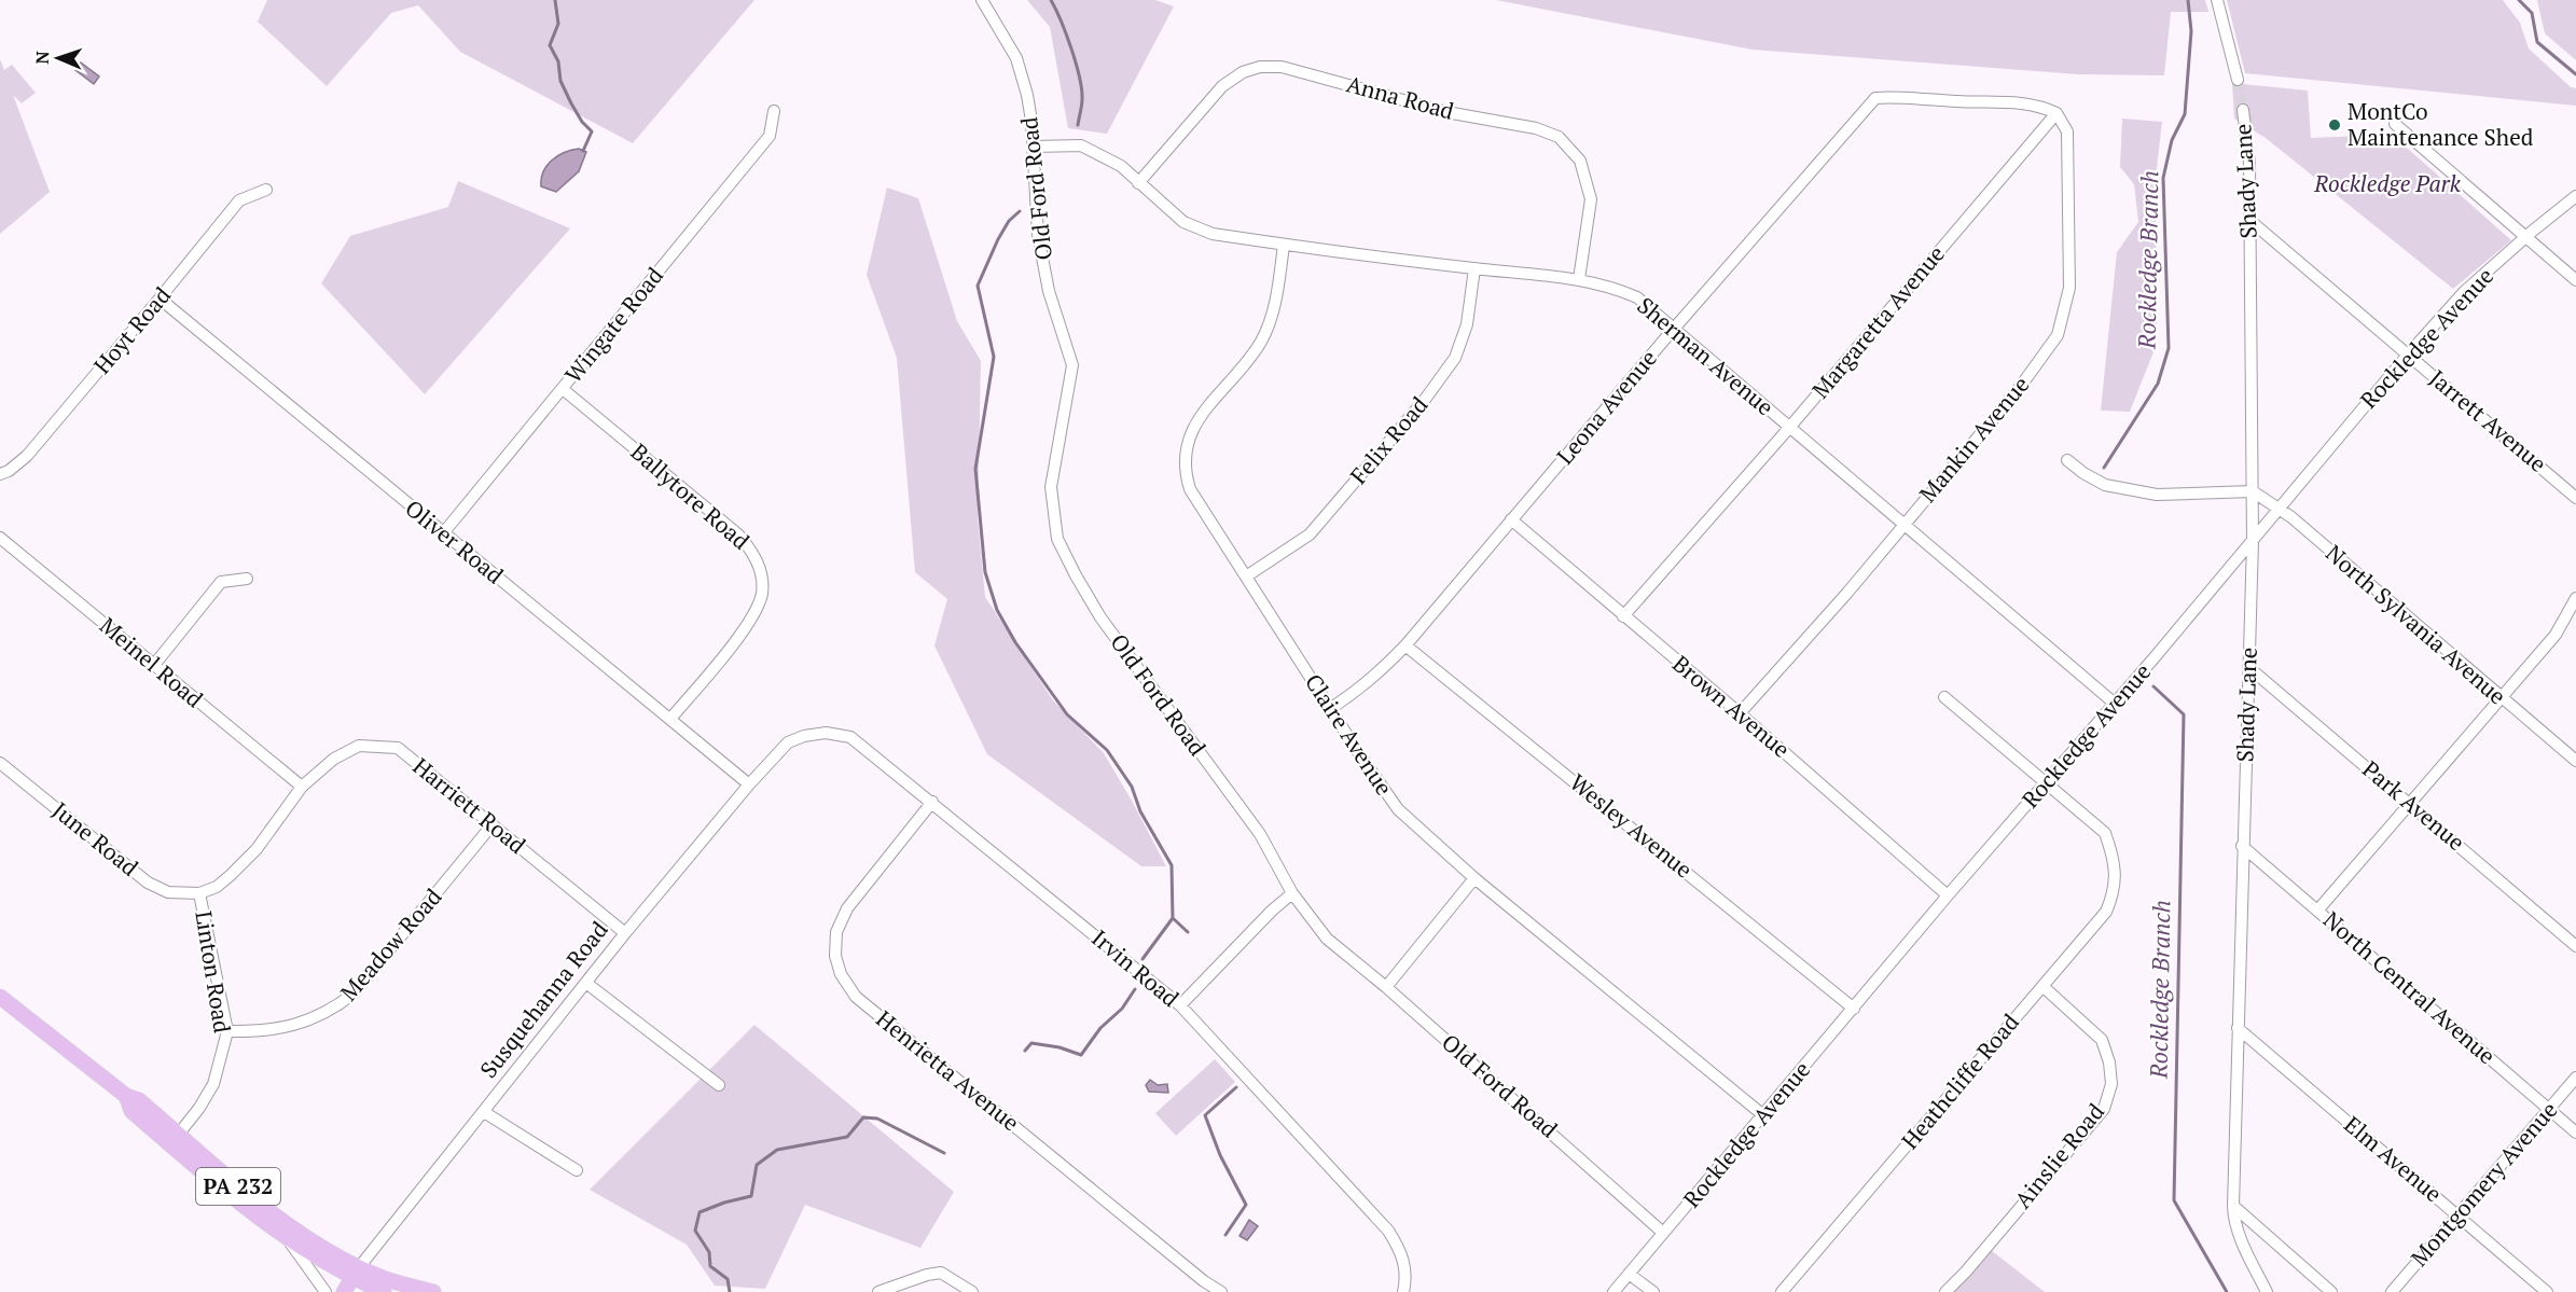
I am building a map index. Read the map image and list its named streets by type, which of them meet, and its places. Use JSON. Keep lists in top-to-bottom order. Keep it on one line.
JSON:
{"streets":{"main road":["Susquehanna Road","PA 232"],"street":["Anna Road","Shady Lane","Old Ford Road","Margaretta Avenue","Wingate Road","Hoyt Road","Rockledge Avenue","Sherman Avenue","Leona Avenue","Jarrett Avenue","Mankin Avenue","Felix Road","Ballytore Road","Oliver Road","North Sylvania Avenue","Meinel Road","Brown Avenue","Claire Avenue","Harriett Road","Park Avenue","Wesley Avenue","June Road","Meadow Road","Irvin Road","Linton Road","North Central Avenue","Henrietta Avenue","Heathcliffe Road","Ainslie Road","Elm Avenue","Montgomery Avenue"]},"crossings":[["Anna Road","Sherman Avenue"],["Shady Lane","Rockledge Avenue"],["Shady Lane","Jarrett Avenue"],["Shady Lane","North Sylvania Avenue"],["Shady Lane","Park Avenue"],["Shady Lane","North Central Avenue"],["Shady Lane","Elm Avenue"],["Old Ford Road","Rockledge Avenue"],["Old Ford Road","Sherman Avenue"],["Margaretta Avenue","Sherman Avenue"],["Margaretta Avenue","Leona Avenue"],["Margaretta Avenue","Mankin Avenue"],["Margaretta Avenue","Brown Avenue"],["Wingate Road","Ballytore Road"],["Wingate Road","Oliver Road"],["Hoyt Road","Oliver Road"],["Rockledge Avenue","Sherman Avenue"],["Rockledge Avenue","Jarrett Avenue"],["Rockledge Avenue","North Sylvania Avenue"],["Rockledge Avenue","Brown Avenue"],["Rockledge Avenue","Claire Avenue"],["Rockledge Avenue","Wesley Avenue"],["Rockledge Avenue","Heathcliffe Road"],["Sherman Avenue","Leona Avenue"],["Sherman Avenue","Mankin Avenue"],["Sherman Avenue","Felix Road"],["Sherman Avenue","Claire Avenue"],["Leona Avenue","Mankin Avenue"],["Leona Avenue","Brown Avenue"],["Leona Avenue","Claire Avenue"],["Leona Avenue","Wesley Avenue"],["Mankin Avenue","Brown Avenue"],["Felix Road","Claire Avenue"],["Ballytore Road","Oliver Road"],["Oliver Road","Susquehanna Road"],["Meinel Road","Harriett Road"],["Meinel Road","Linton Road"],["Harriett Road","Meadow Road"],["Harriett Road","Linton Road"],["Harriett Road","Susquehanna Road"],["June Road","Linton Road"],["Meadow Road","Linton Road"],["Irvin Road","Susquehanna Road"],["Irvin Road","Henrietta Avenue"],["Linton Road","PA 232"],["North Central Avenue","Montgomery Avenue"],["Susquehanna Road","PA 232"],["Heathcliffe Road","Ainslie Road"],["Elm Avenue","Montgomery Avenue"]],"water":["Rockledge Branch"],"parks":["Rockledge Park"],"places":["MontCo Maintenance Shed"],"north":"left"}
